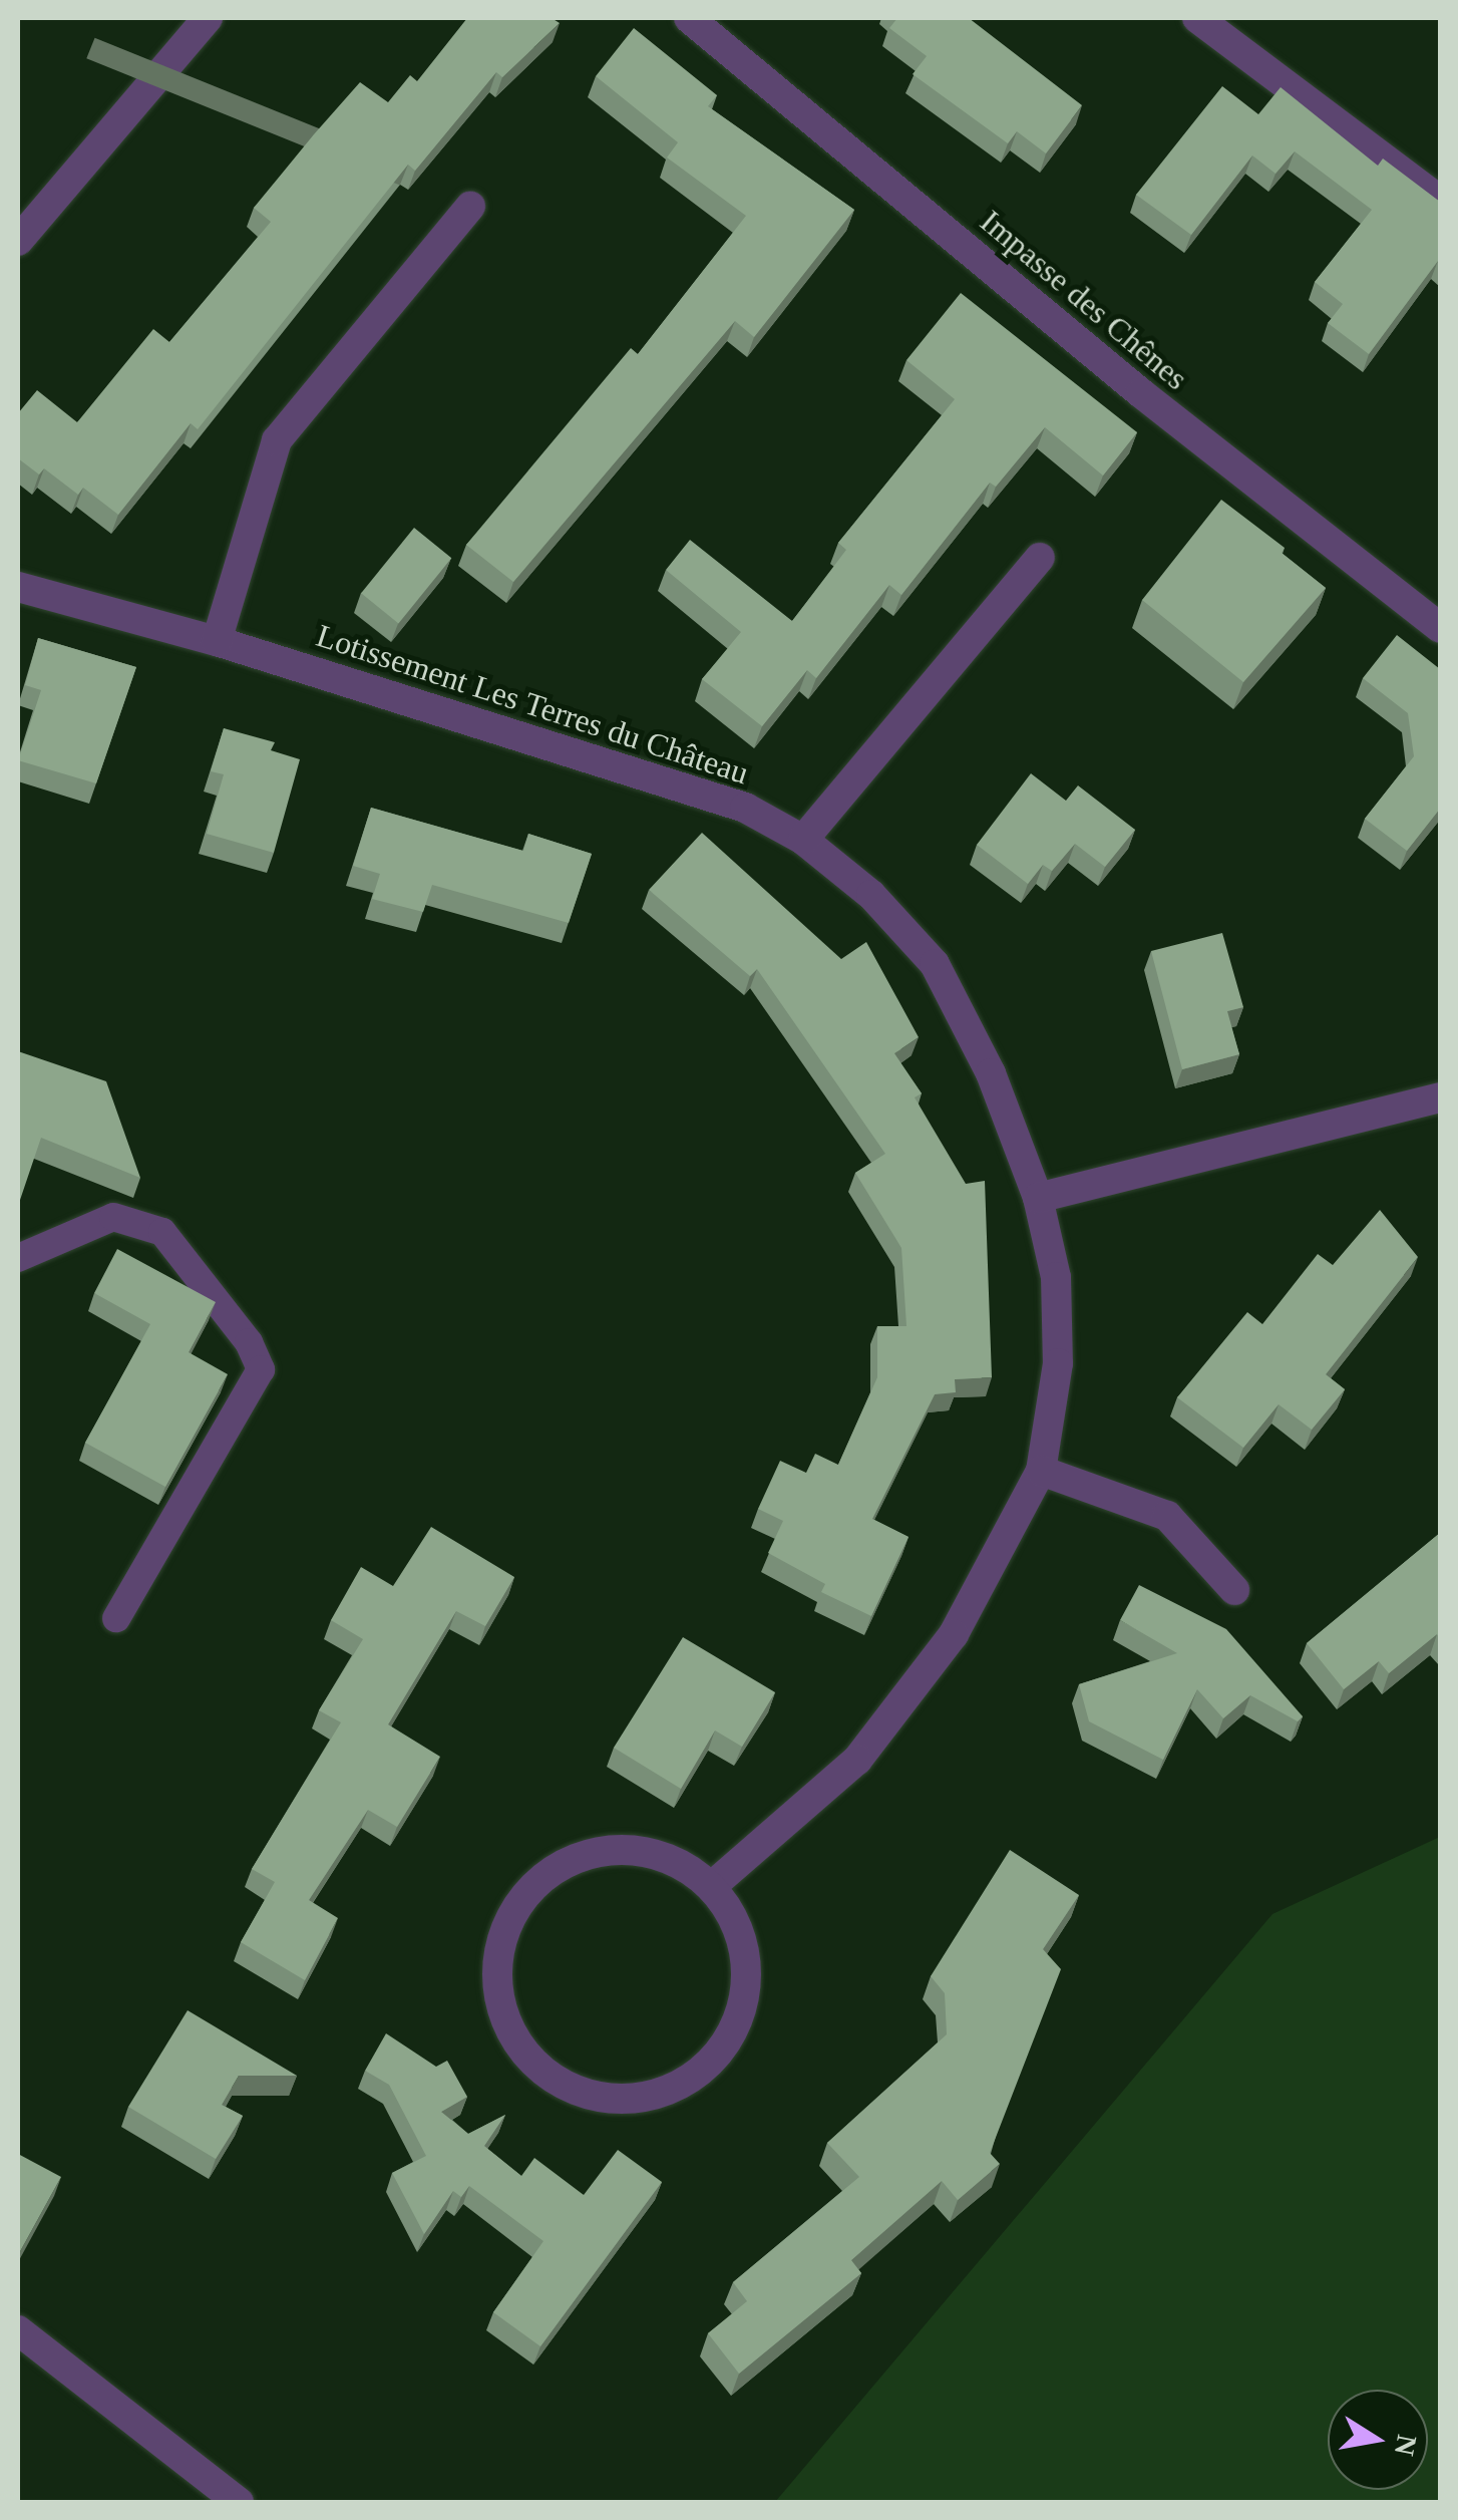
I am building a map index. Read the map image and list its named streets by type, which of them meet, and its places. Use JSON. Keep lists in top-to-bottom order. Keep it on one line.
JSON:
{"streets":{"street":["Impasse des Chênes","Lotissement Les Terres du Château"]},"north":"right"}
